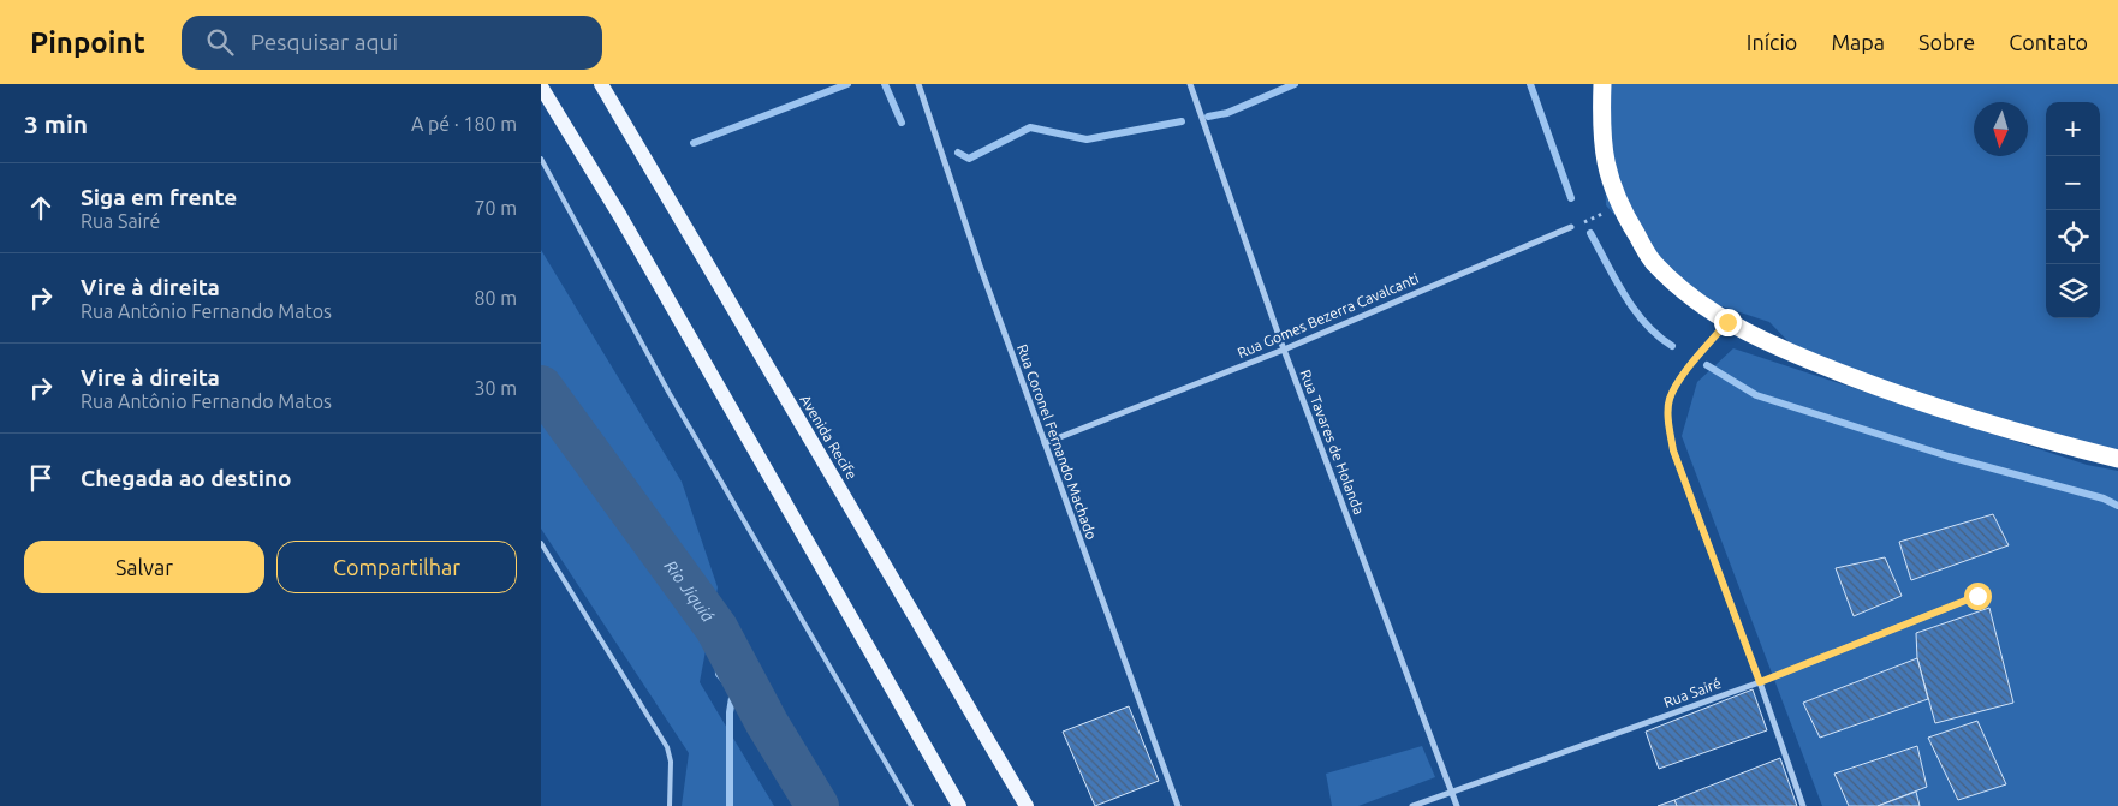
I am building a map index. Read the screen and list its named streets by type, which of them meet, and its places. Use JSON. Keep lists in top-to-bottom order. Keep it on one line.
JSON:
{"streets":{"main road":["Avenida Recife"],"street":["Rua Gomes Bezerra Cavalcanti","Rua Coronel Fernando Machado","Rua Tavares de Holanda","Rua Sairé"]},"crossings":[["Rua Gomes Bezerra Cavalcanti","Rua Coronel Fernando Machado"],["Rua Gomes Bezerra Cavalcanti","Rua Tavares de Holanda"],["Rua Tavares de Holanda","Rua Sairé"]],"water":["Rio Jiquiá"],"north":"bottom","page":{"header":"Pinpoint","search":"Pesquisar aqui","nav":["Início","Mapa","Sobre","Contato"],"heading":["3 min","A pé · 180 m"],"map_buttons":["+","−"],"list":[["Siga em frente","Rua Sairé","70 m"],["Vire à direita","Rua Antônio Fernando Matos","80 m"],["Vire à direita","Rua Antônio Fernando Matos","30 m"],"Chegada ao destino"],"buttons":["Salvar","Compartilhar"]}}
